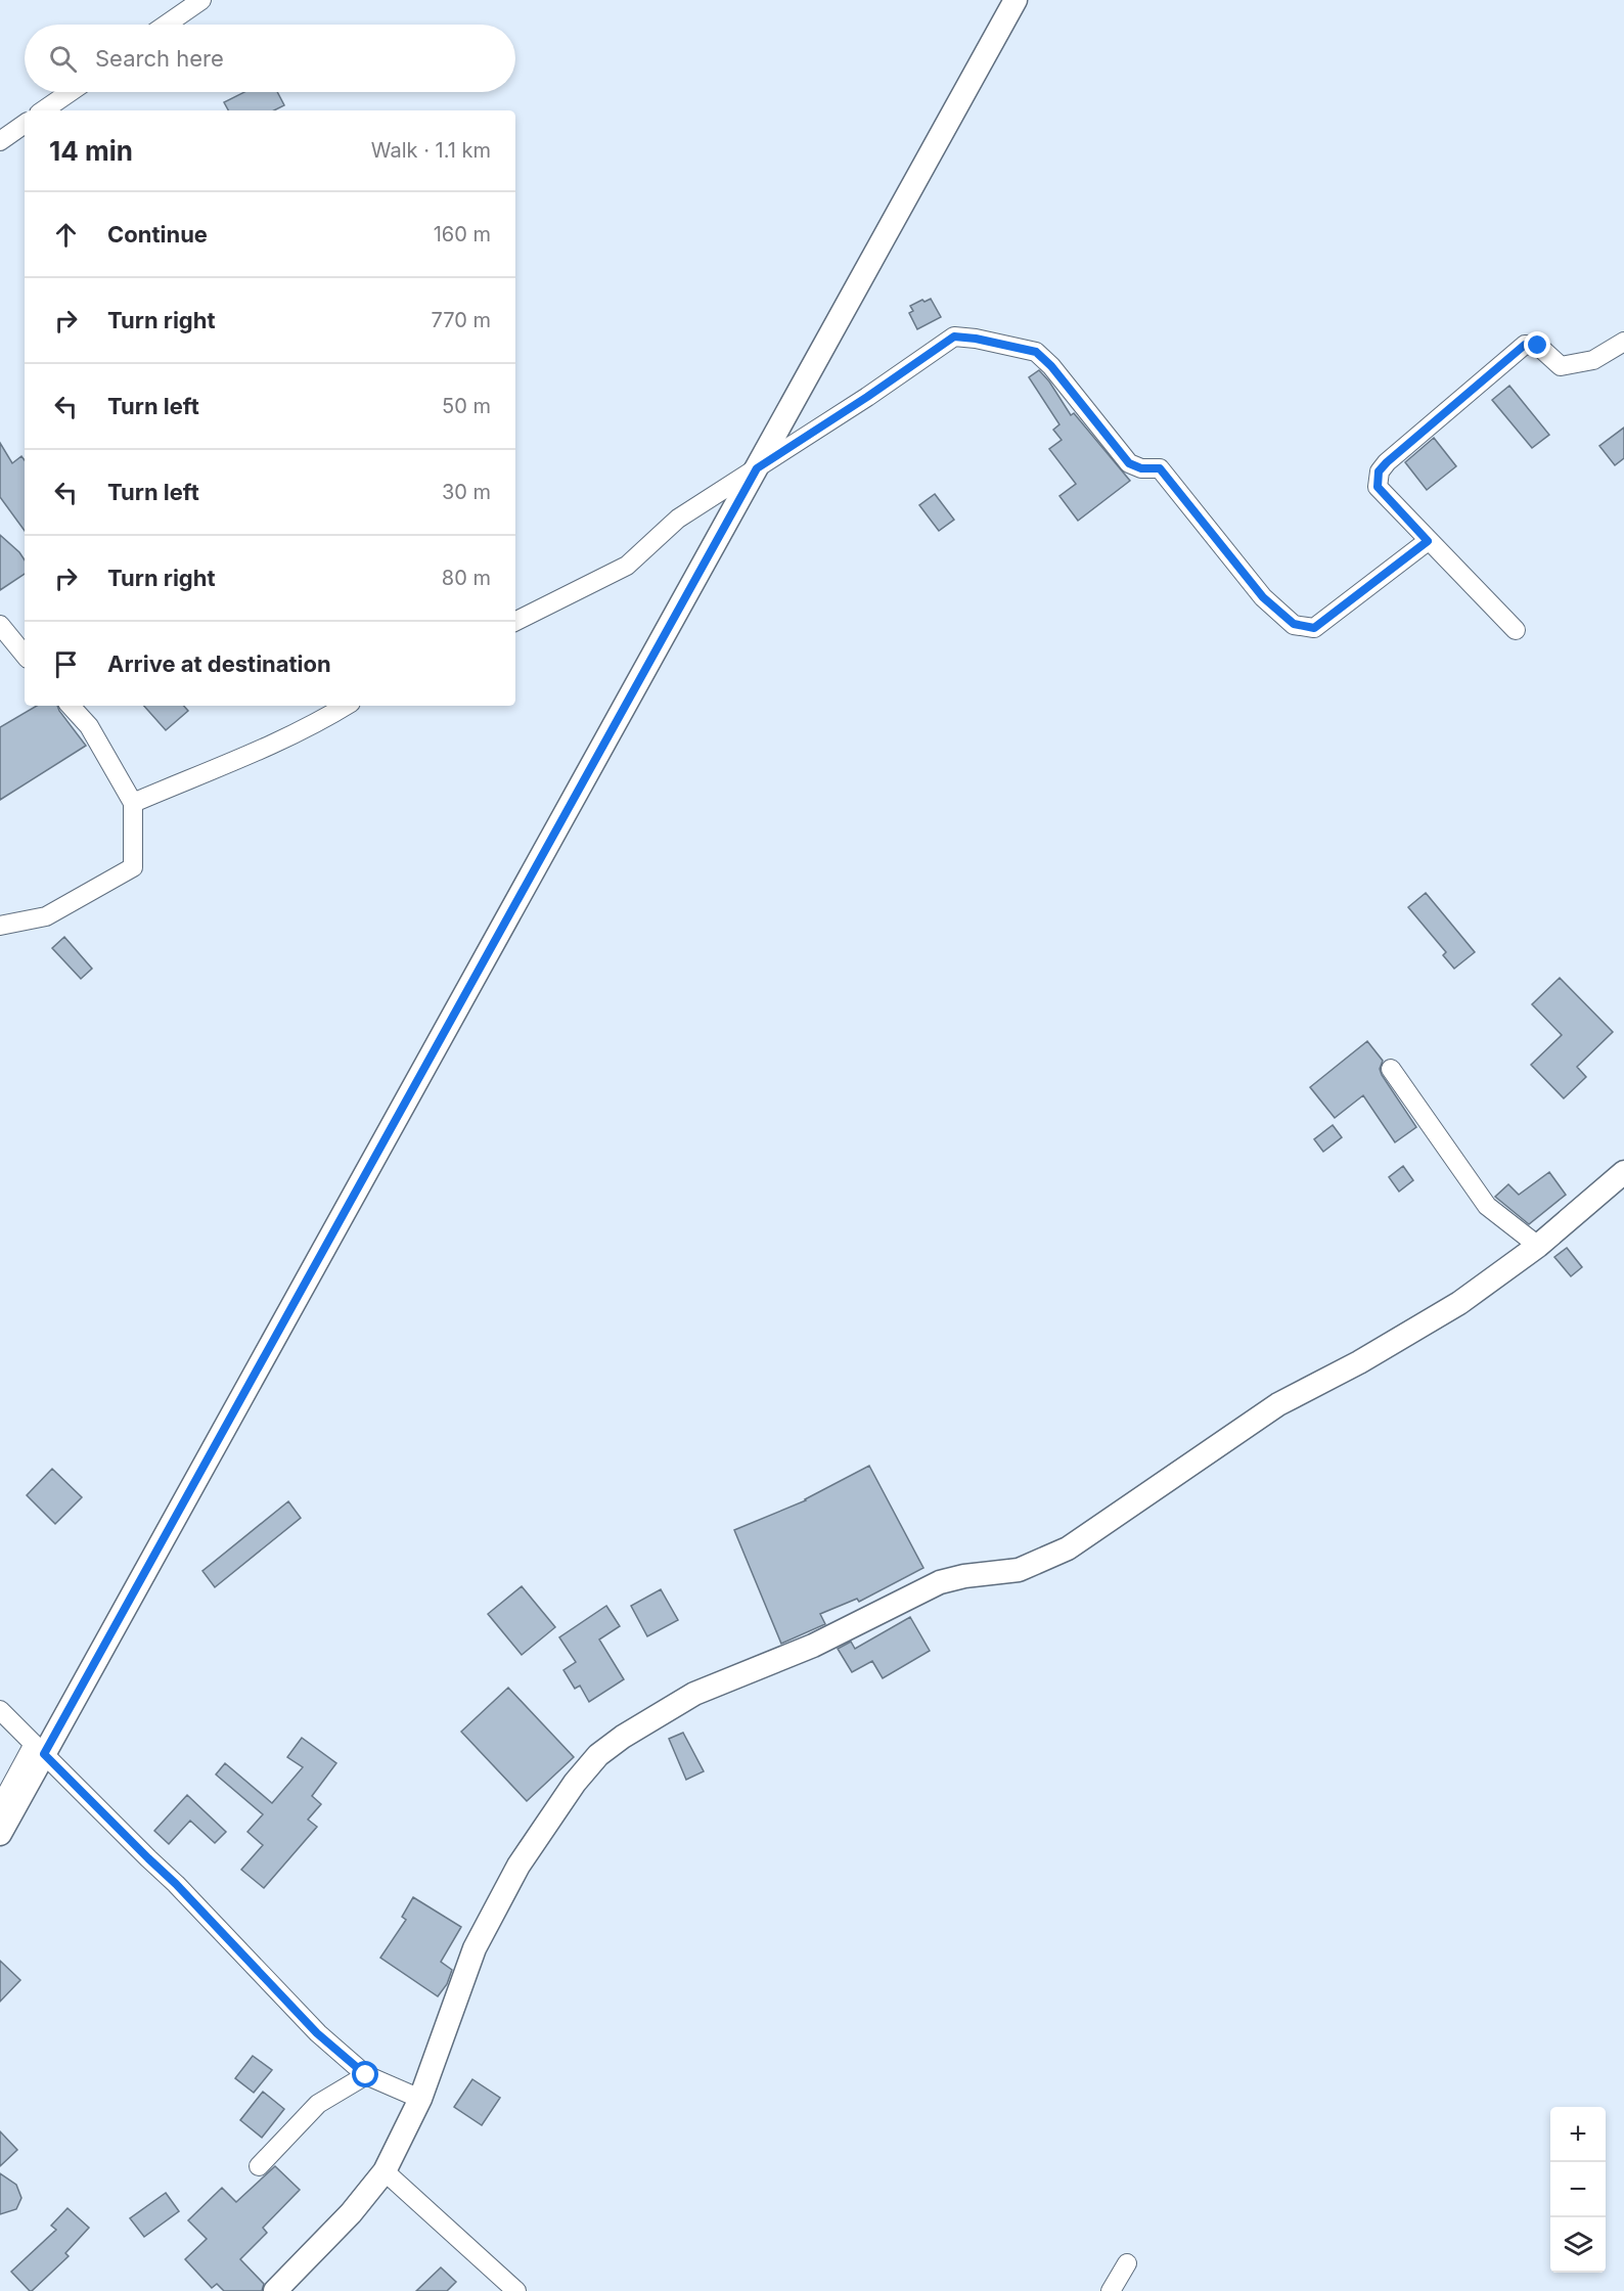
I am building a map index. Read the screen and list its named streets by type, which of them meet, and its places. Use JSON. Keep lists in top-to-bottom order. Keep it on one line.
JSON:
{"page":{"search":"Search here","heading":["14 min","Walk · 1.1 km"],"list":[["Continue","160 m"],["Turn right","770 m"],["Turn left","50 m"],["Turn left","30 m"],["Turn right","80 m"],"Arrive at destination"],"map_buttons":["+","−"]}}
